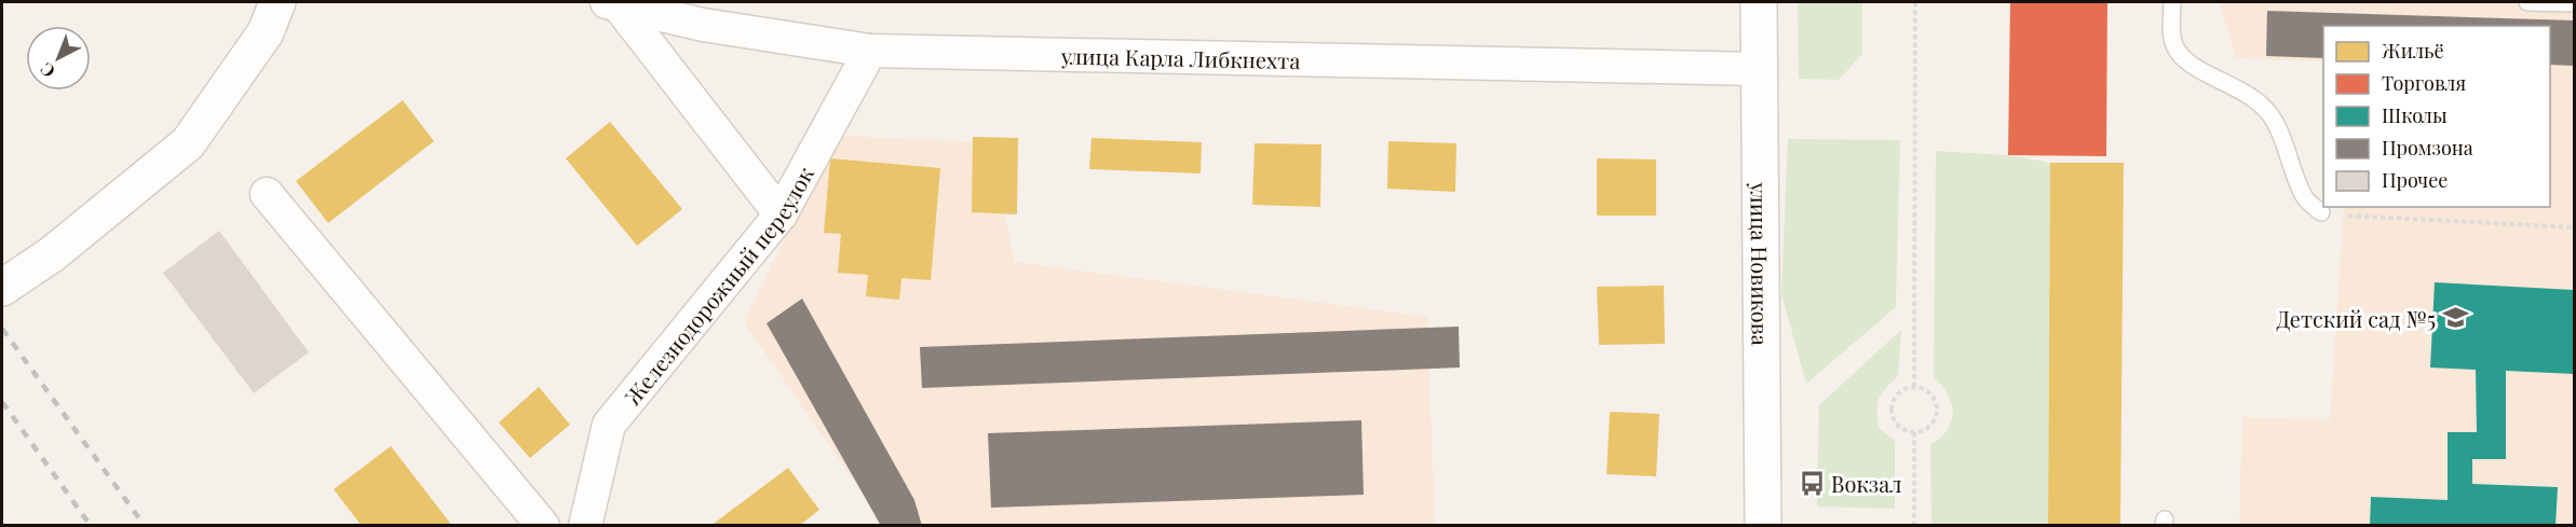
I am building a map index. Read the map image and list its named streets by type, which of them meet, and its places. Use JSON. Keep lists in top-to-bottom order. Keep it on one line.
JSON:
{"streets":{"main road":["улица Новикова"],"street":["улица Карла Либкнехта","Железнодорожный переулок"]},"crossings":[["улица Карла Либкнехта","улица Новикова"],["улица Карла Либкнехта","Железнодорожный переулок"]],"places":{"school or university":["Детский сад №5"],"bus stop":["Вокзал"]},"legend":["Жильё","Торговля","Школы","Промзона","Прочее"],"north":"bottom left"}
